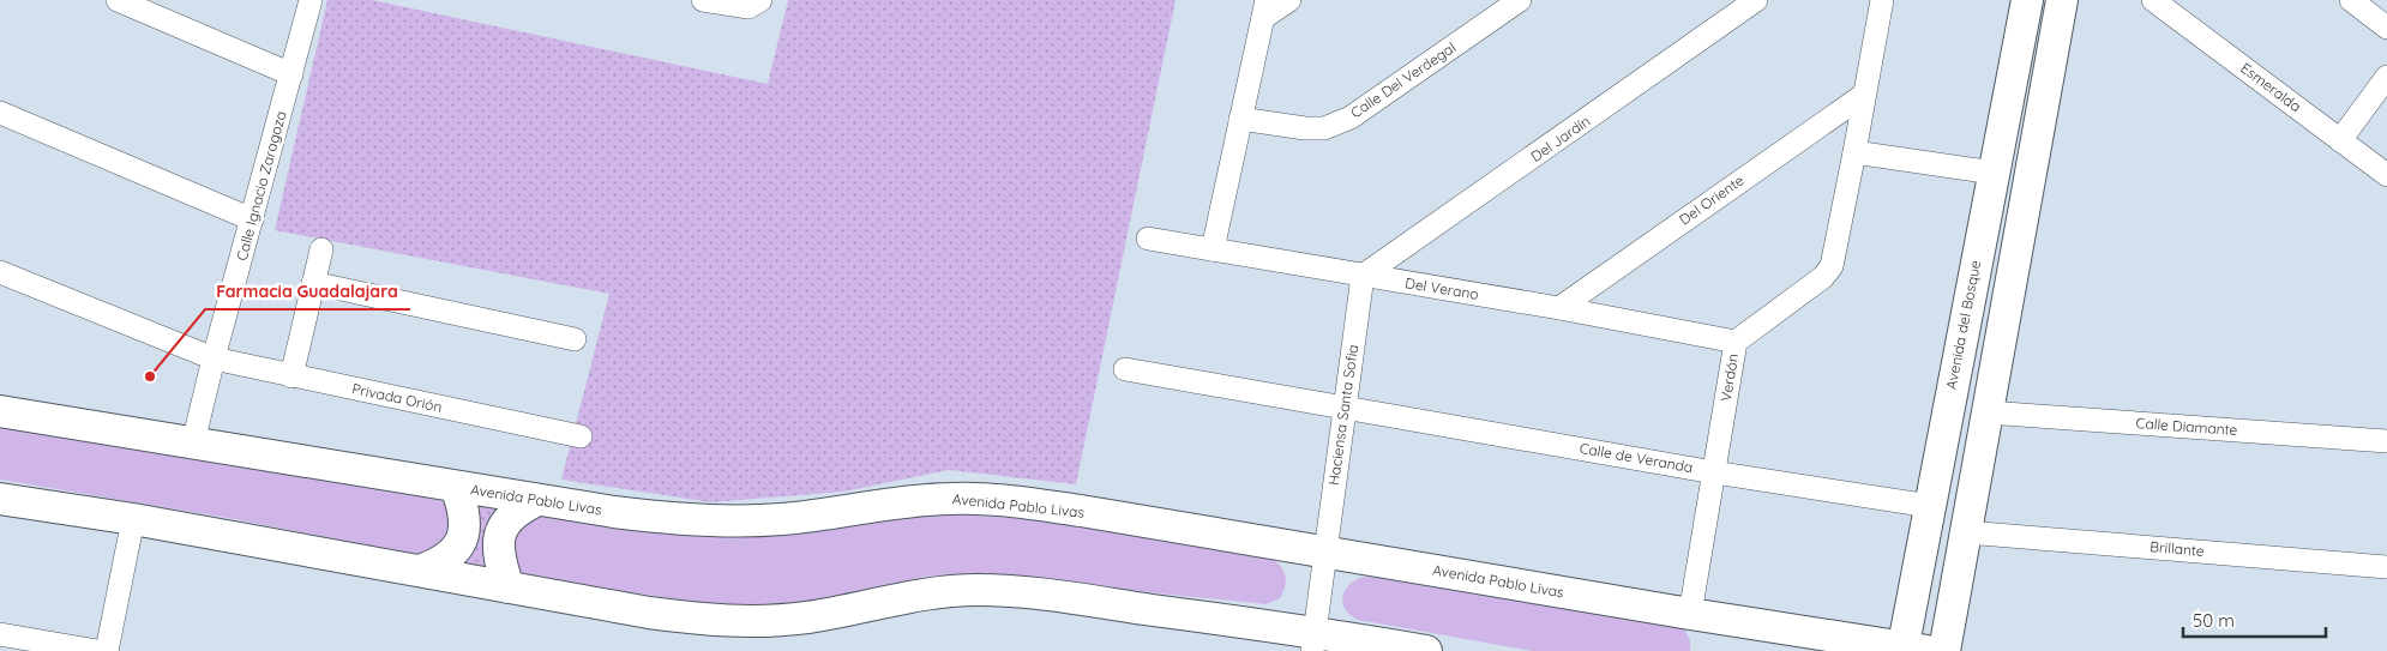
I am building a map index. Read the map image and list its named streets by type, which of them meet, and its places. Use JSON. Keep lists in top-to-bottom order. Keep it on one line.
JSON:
{"streets":{"main road":["Avenida del Bosque","Avenida Pablo Livas"],"street":["Calle Del Verdegal","Esmeralda","Del Jardín","Calle Ignacio Zaragoza","Del Oriente","Del Verano","Verdón","Privada Orión","Haciensa Santa Sofia","Calle Diamante","Calle de Veranda","Brillante"]},"crossings":[["Del Jardín","Del Verano"],["Del Jardín","Haciensa Santa Sofia"],["Calle Ignacio Zaragoza","Privada Orión"],["Calle Ignacio Zaragoza","Avenida Pablo Livas"],["Del Oriente","Del Verano"],["Del Oriente","Verdón"],["Del Verano","Verdón"],["Del Verano","Haciensa Santa Sofia"],["Avenida del Bosque","Calle de Veranda"],["Avenida del Bosque","Avenida Pablo Livas"],["Verdón","Calle de Veranda"],["Verdón","Avenida Pablo Livas"],["Haciensa Santa Sofia","Calle de Veranda"],["Haciensa Santa Sofia","Avenida Pablo Livas"]],"places":["Farmacia Guadalajara"],"scale_bar":"50 m"}
